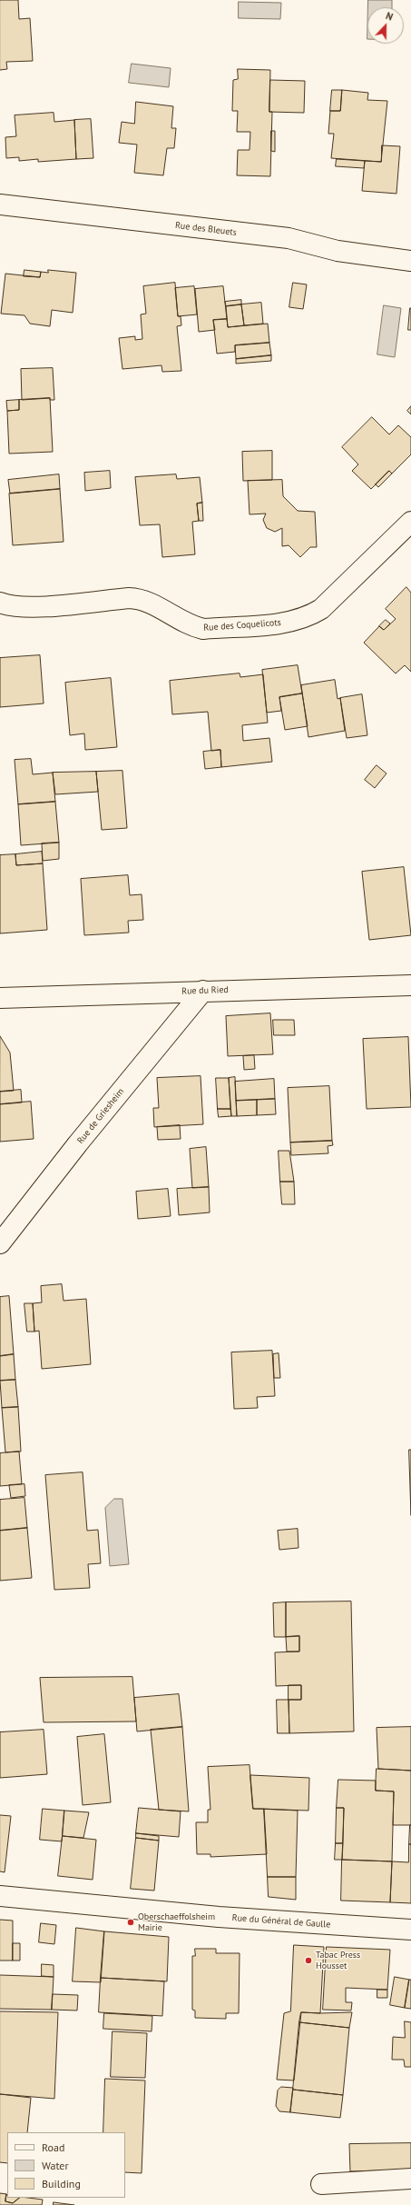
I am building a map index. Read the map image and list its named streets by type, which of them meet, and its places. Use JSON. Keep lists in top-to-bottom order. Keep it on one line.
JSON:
{"streets":{"street":["Rue des Bleuets","Rue des Coquelicots","Rue du Ried","Rue de Griesheim","Rue du Général de Gaulle"]},"crossings":[["Rue du Ried","Rue de Griesheim"]],"places":["Oberschaeffolsheim Mairie","Tabac Press Housset"],"legend":["Road","Water","Building"],"north":"top"}
